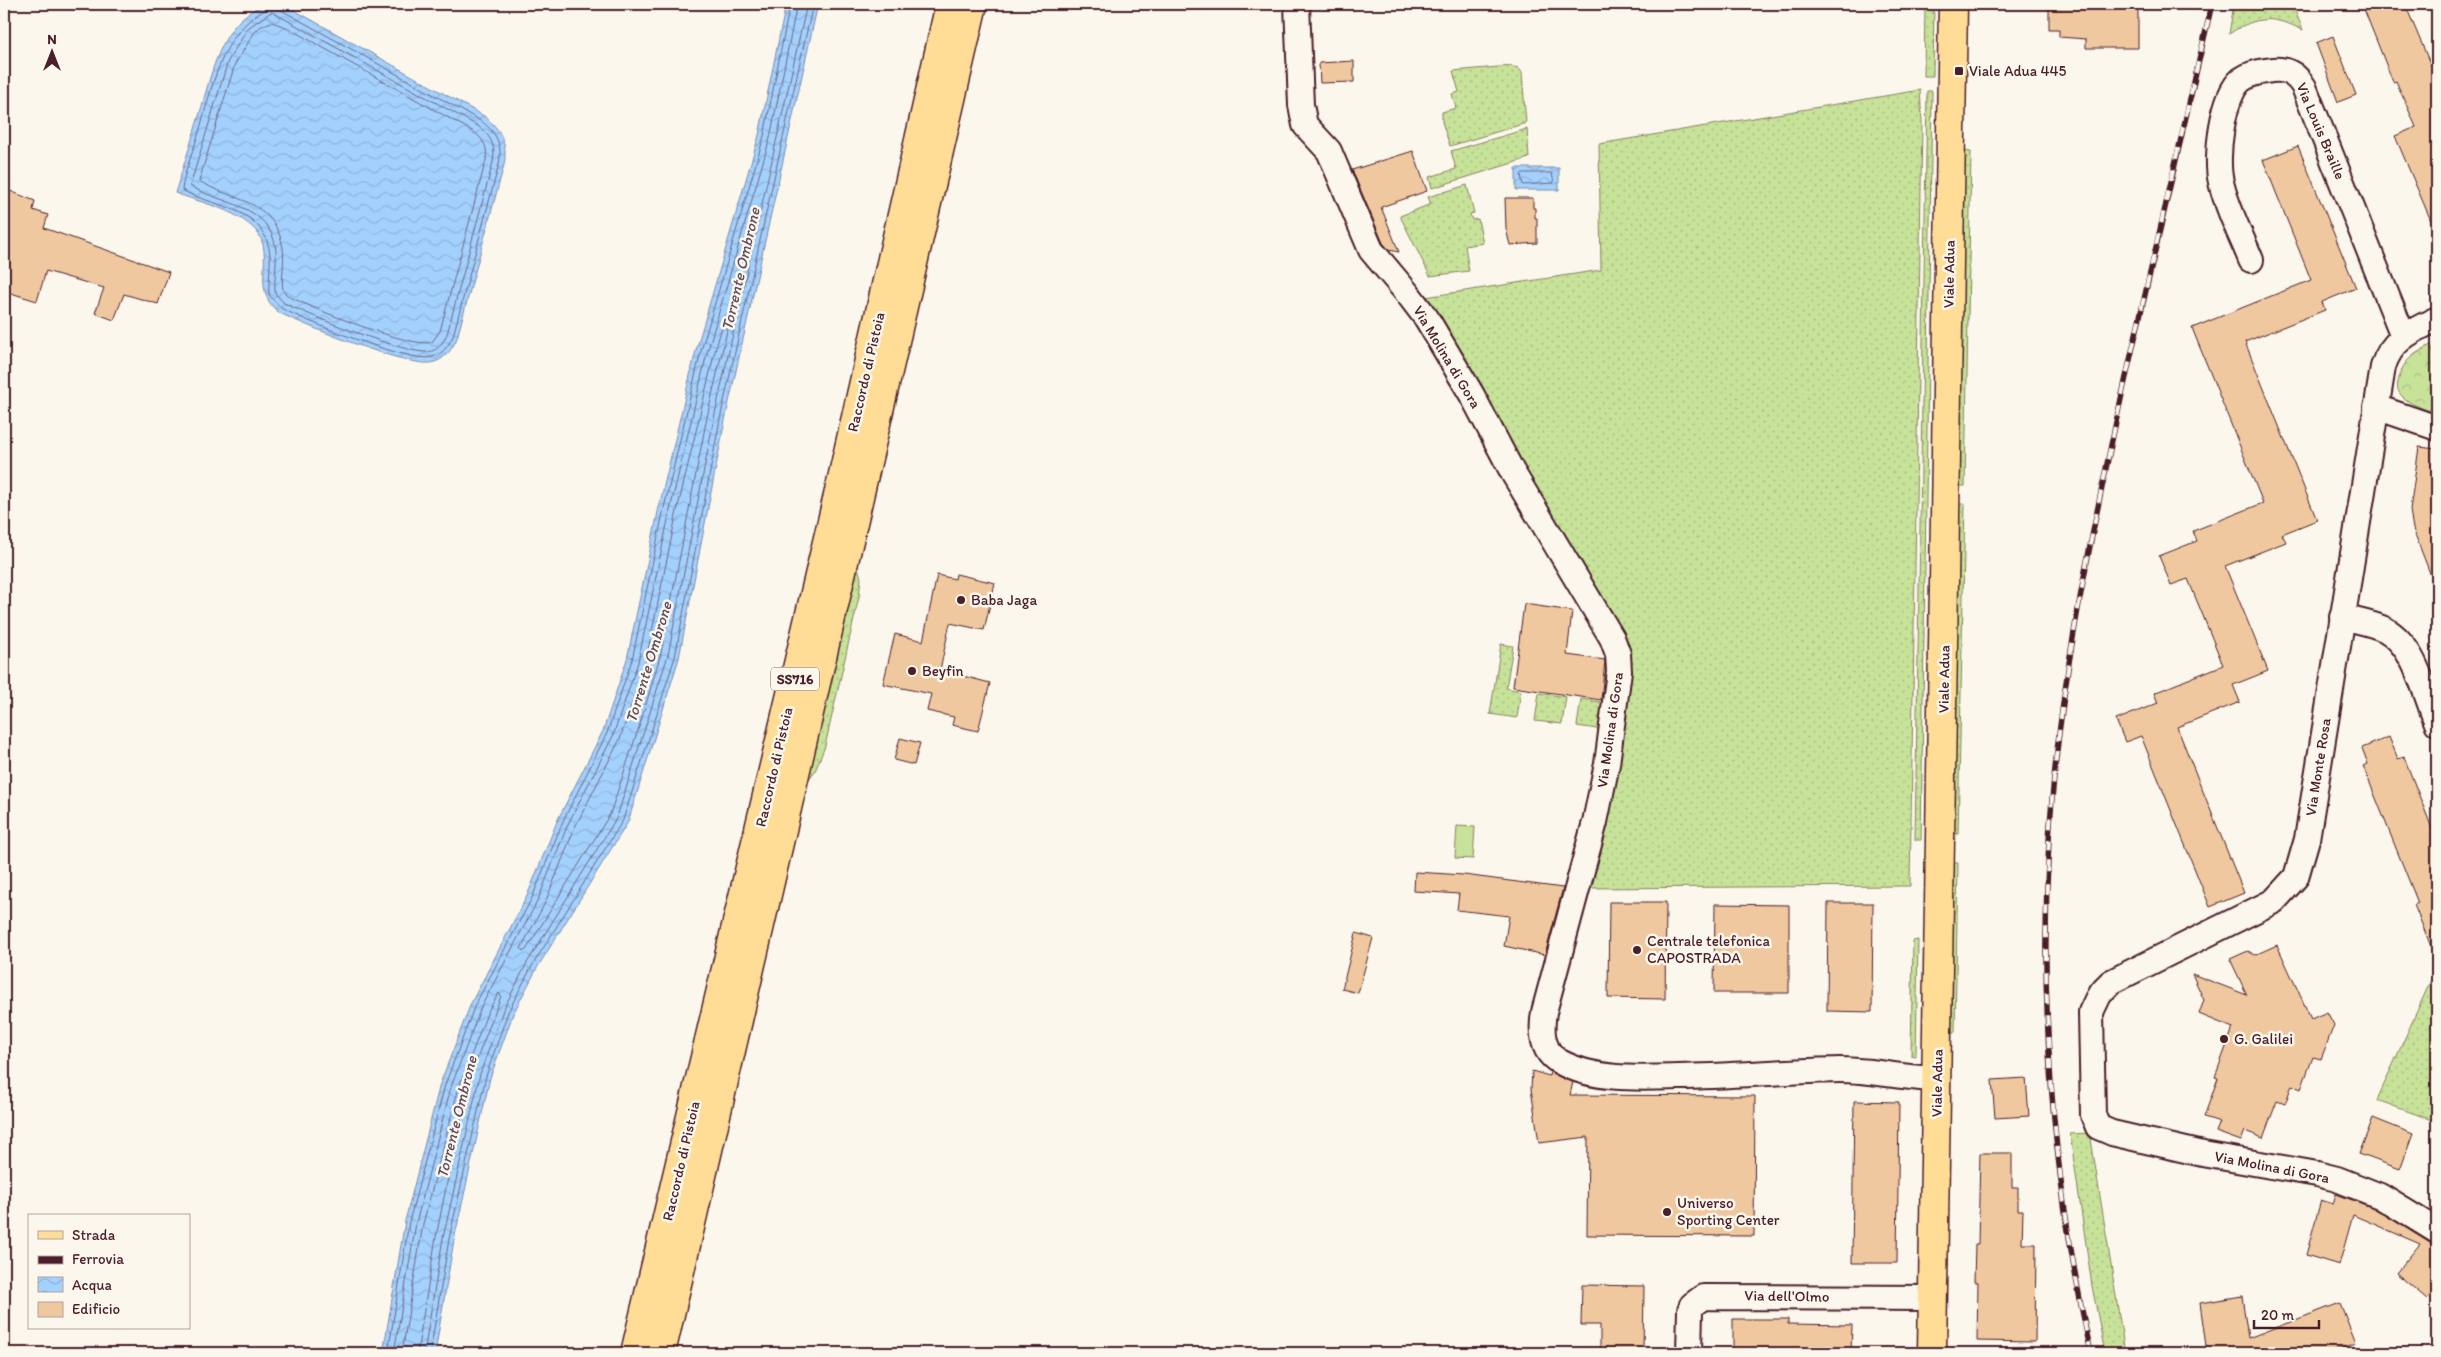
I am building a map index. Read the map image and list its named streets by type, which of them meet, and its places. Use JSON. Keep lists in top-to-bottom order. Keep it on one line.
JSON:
{"streets":{"main road":["Viale Adua","Raccordo di Pistoia","SS716"],"street":["Via Louis Braille","Via Molina di Gora","Via Monte Rosa","Via dell'Olmo"]},"crossings":[["Via Louis Braille","Via Monte Rosa"],["Viale Adua","Via Molina di Gora"],["Viale Adua","Via dell'Olmo"],["Via Molina di Gora","Via Monte Rosa"]],"water":["Torrente Ombrone"],"places":{"transit":["Viale Adua 445"],"other":["Baba Jaga","Beyfin","Centrale telefonica CAPOSTRADA","G. Galilei","Universo Sporting Center"]},"legend":["Strada","Ferrovia","Acqua","Edificio"],"scale_bar":"20 m","north":"top"}
